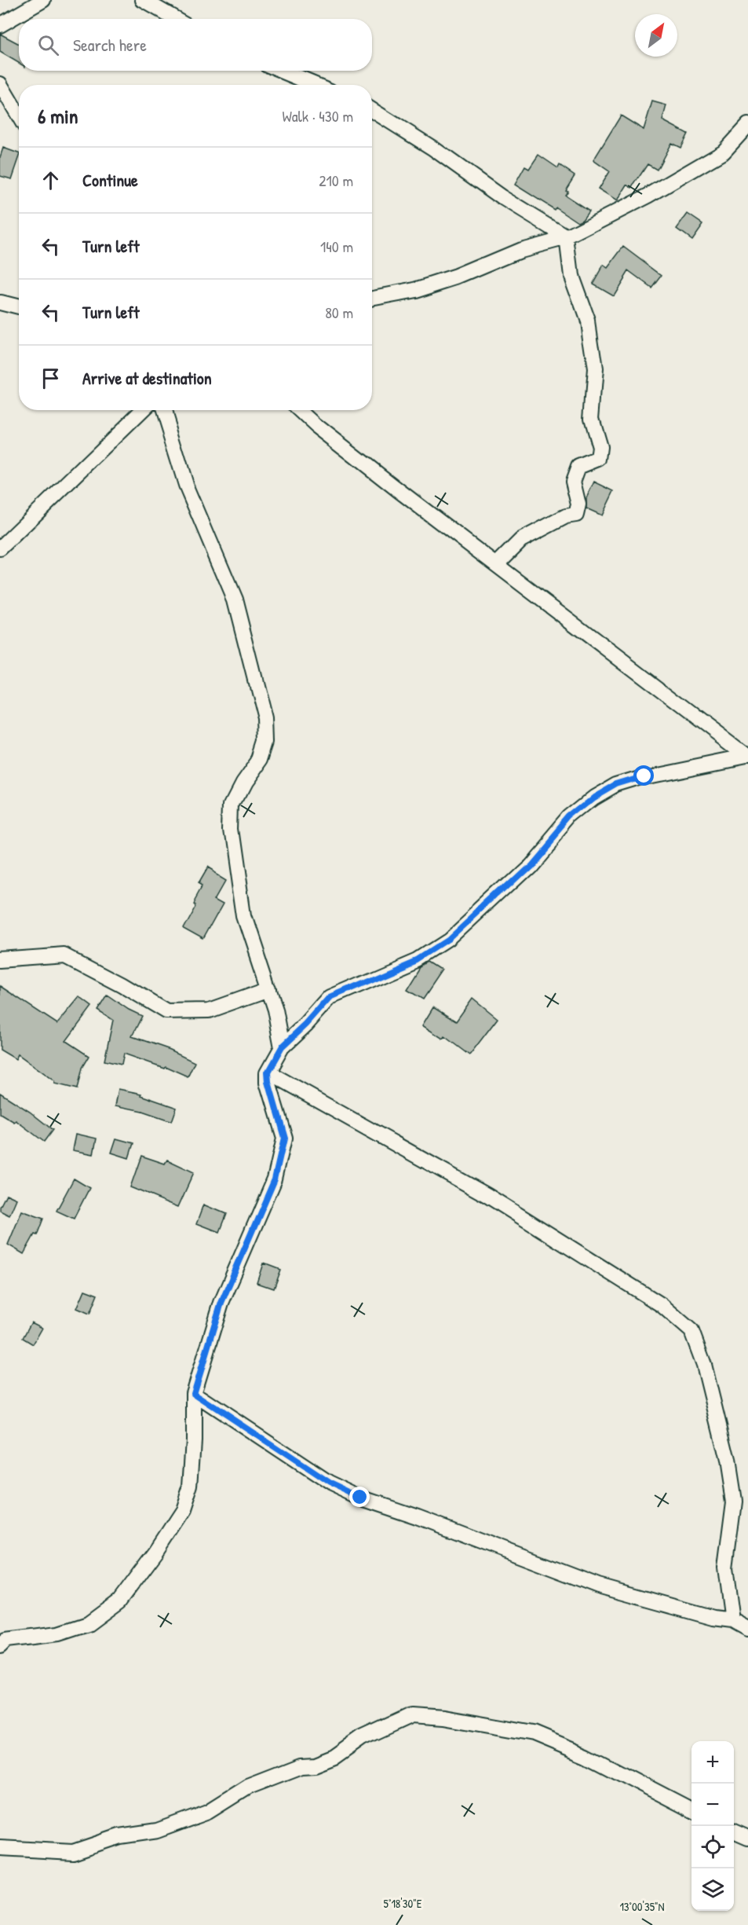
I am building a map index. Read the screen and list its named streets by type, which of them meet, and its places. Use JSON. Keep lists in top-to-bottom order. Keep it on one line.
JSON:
{"north":"top right","page":{"search":"Search here","heading":["6 min","Walk · 430 m"],"list":[["Continue","210 m"],["Turn left","140 m"],["Turn left","80 m"],"Arrive at destination"],"map_buttons":["+","−"]},"coordinates":["5°18'30\"E","13°00'35\"N"]}
